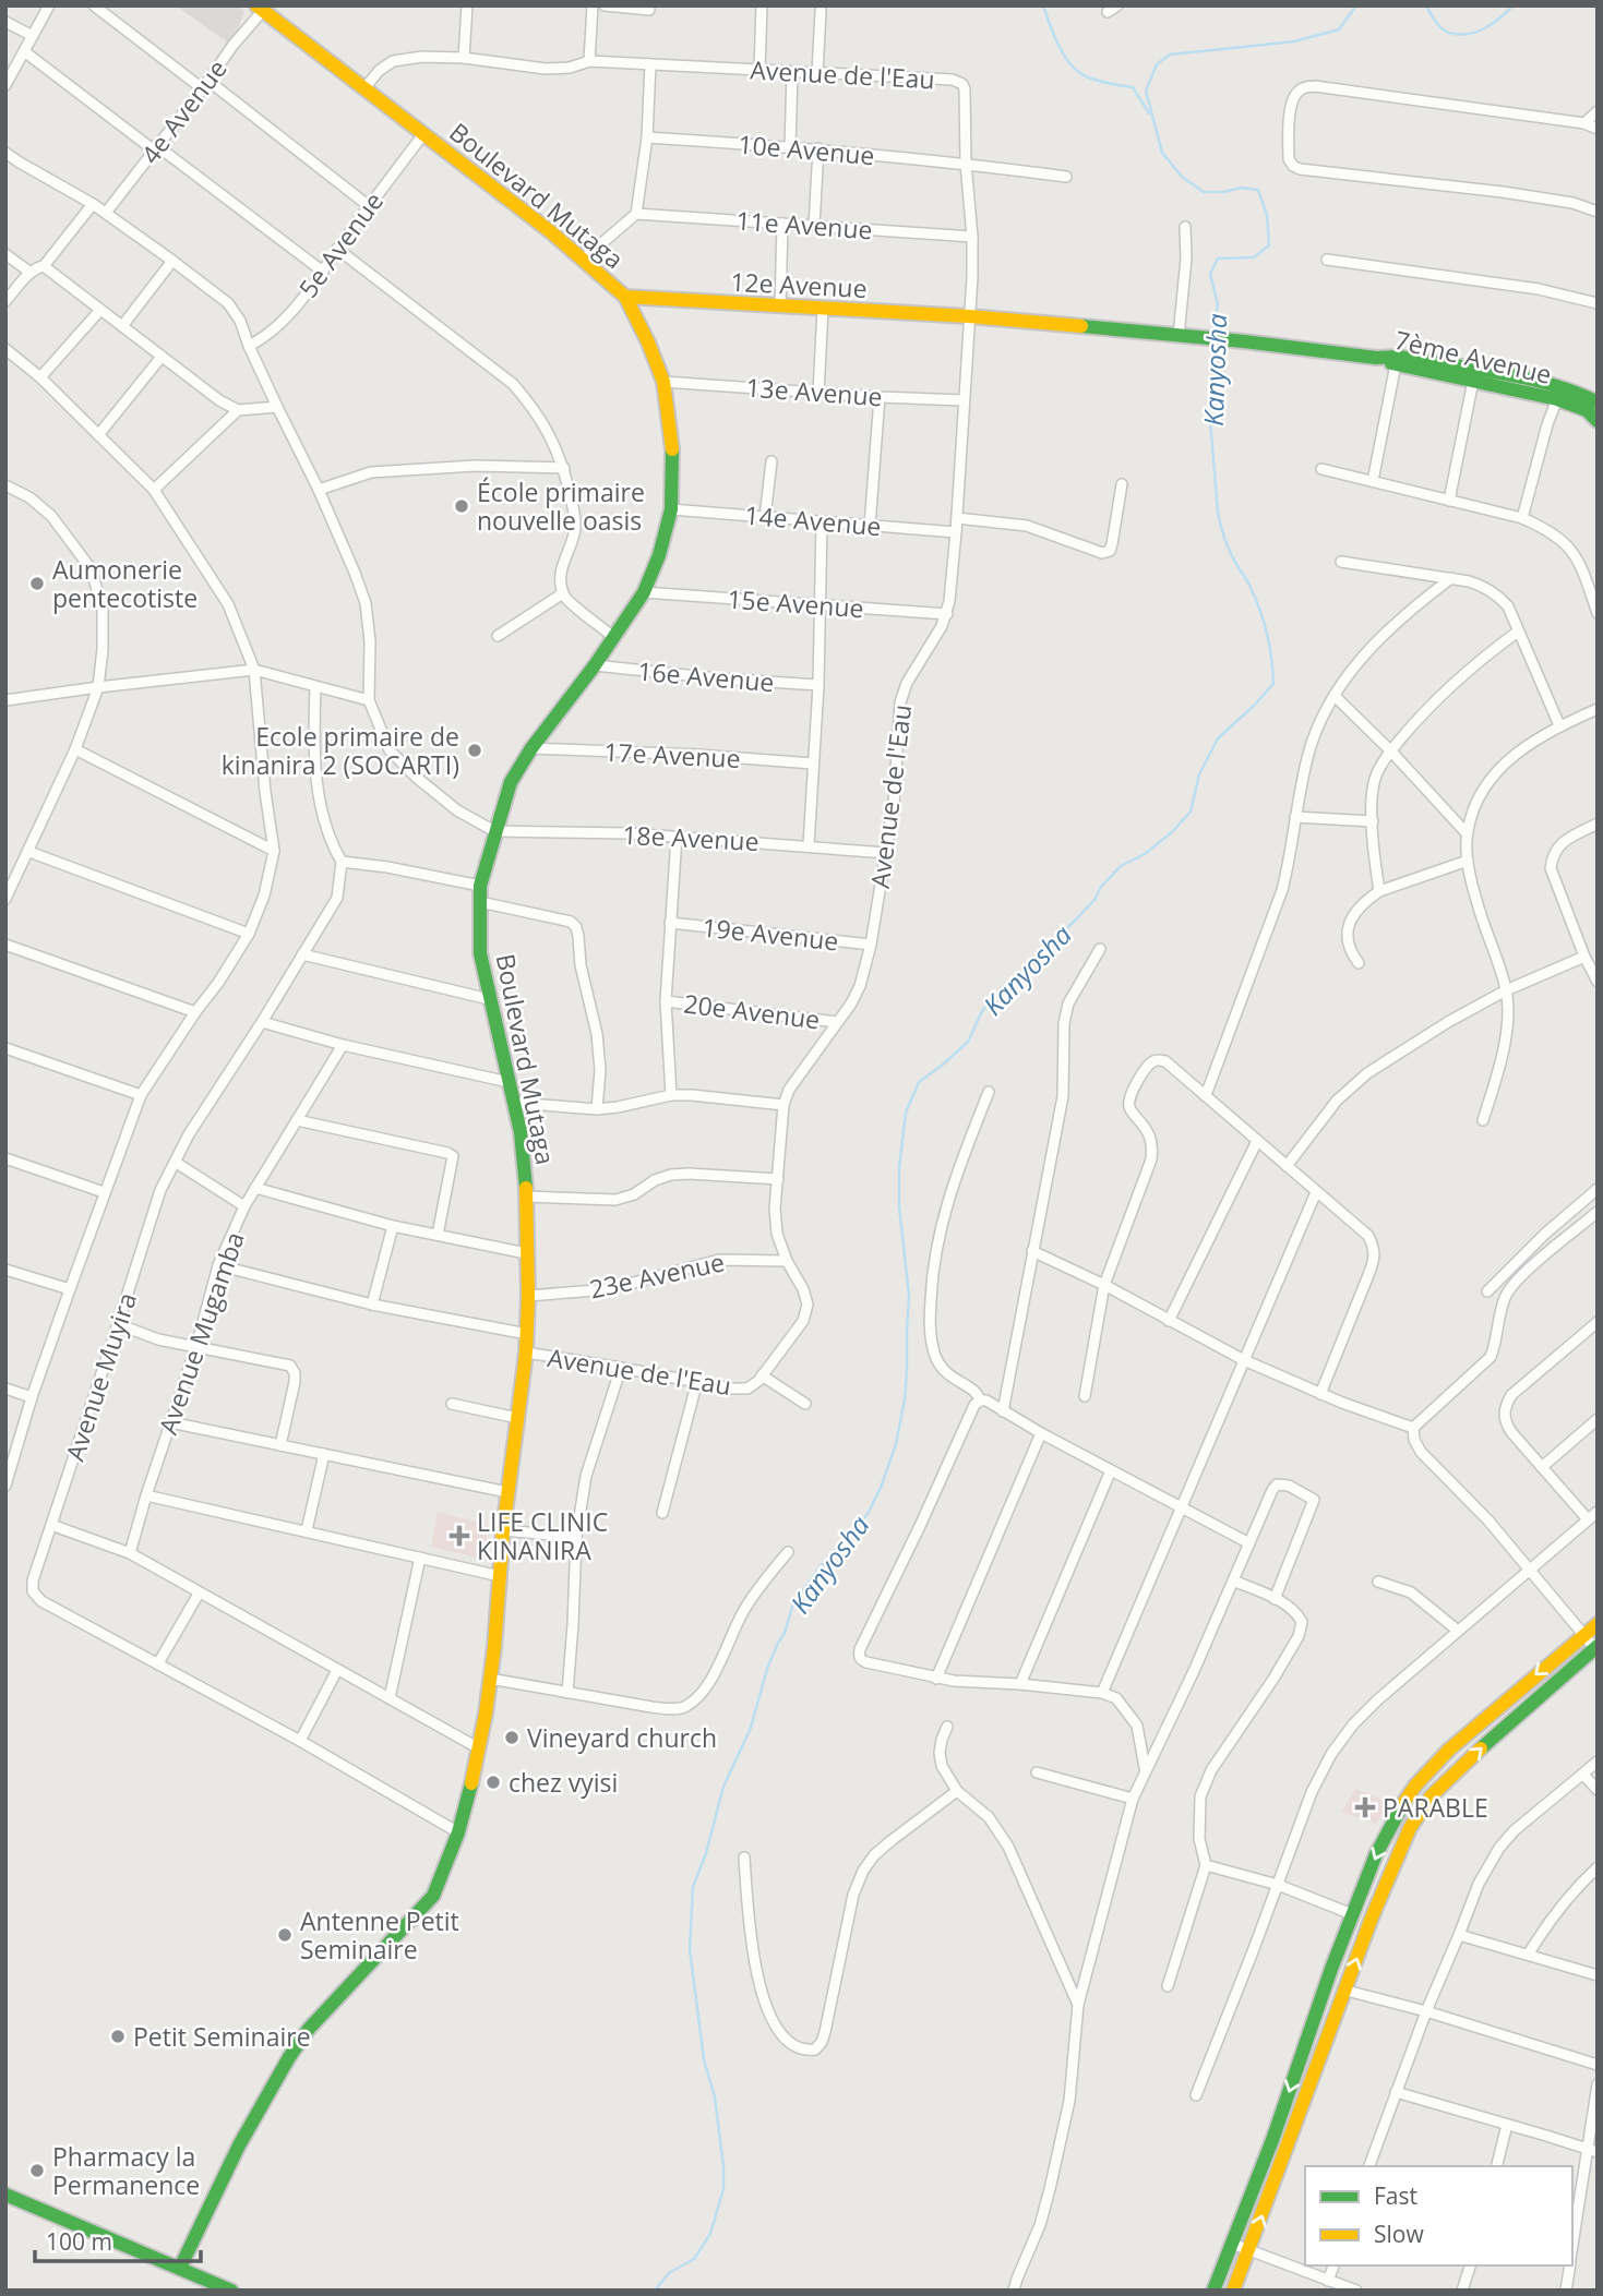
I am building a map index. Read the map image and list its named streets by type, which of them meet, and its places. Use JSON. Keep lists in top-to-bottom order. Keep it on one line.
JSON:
{"streets":{"main road":["Boulevard Mutaga","12e Avenue","7ème Avenue"],"street":["Avenue de l'Eau","4e Avenue","10e Avenue","11e Avenue","5e Avenue","13e Avenue","14e Avenue","15e Avenue","16e Avenue","17e Avenue","18e Avenue","19e Avenue","20e Avenue","23e Avenue","Avenue Mugamba","Avenue Muyira"]},"crossings":[["Avenue de l'Eau","10e Avenue"],["Avenue de l'Eau","Boulevard Mutaga"],["Avenue de l'Eau","11e Avenue"],["Avenue de l'Eau","12e Avenue"],["Avenue de l'Eau","13e Avenue"],["Avenue de l'Eau","14e Avenue"],["Avenue de l'Eau","15e Avenue"],["Avenue de l'Eau","18e Avenue"],["Avenue de l'Eau","19e Avenue"],["Avenue de l'Eau","20e Avenue"],["Avenue de l'Eau","23e Avenue"],["4e Avenue","Boulevard Mutaga"],["Boulevard Mutaga","5e Avenue"],["Boulevard Mutaga","12e Avenue"],["Boulevard Mutaga","13e Avenue"],["Boulevard Mutaga","14e Avenue"],["Boulevard Mutaga","15e Avenue"],["Boulevard Mutaga","16e Avenue"],["Boulevard Mutaga","17e Avenue"],["Boulevard Mutaga","18e Avenue"],["Boulevard Mutaga","23e Avenue"],["Boulevard Mutaga","Avenue Muyira"],["12e Avenue","7ème Avenue"]],"water":["Kanyosha"],"places":{"other":["École primaire nouvelle oasis","Aumonerie pentecotiste","Ecole primaire de kinanira 2 (SOCARTI)","Vineyard church","chez vyisi","Antenne Petit Seminaire","Petit Seminaire","Pharmacy la Permanence"],"health":["LIFE CLINIC KINANIRA","PARABLE"]},"legend":["Fast","Slow"],"scale_bar":"100 m"}
